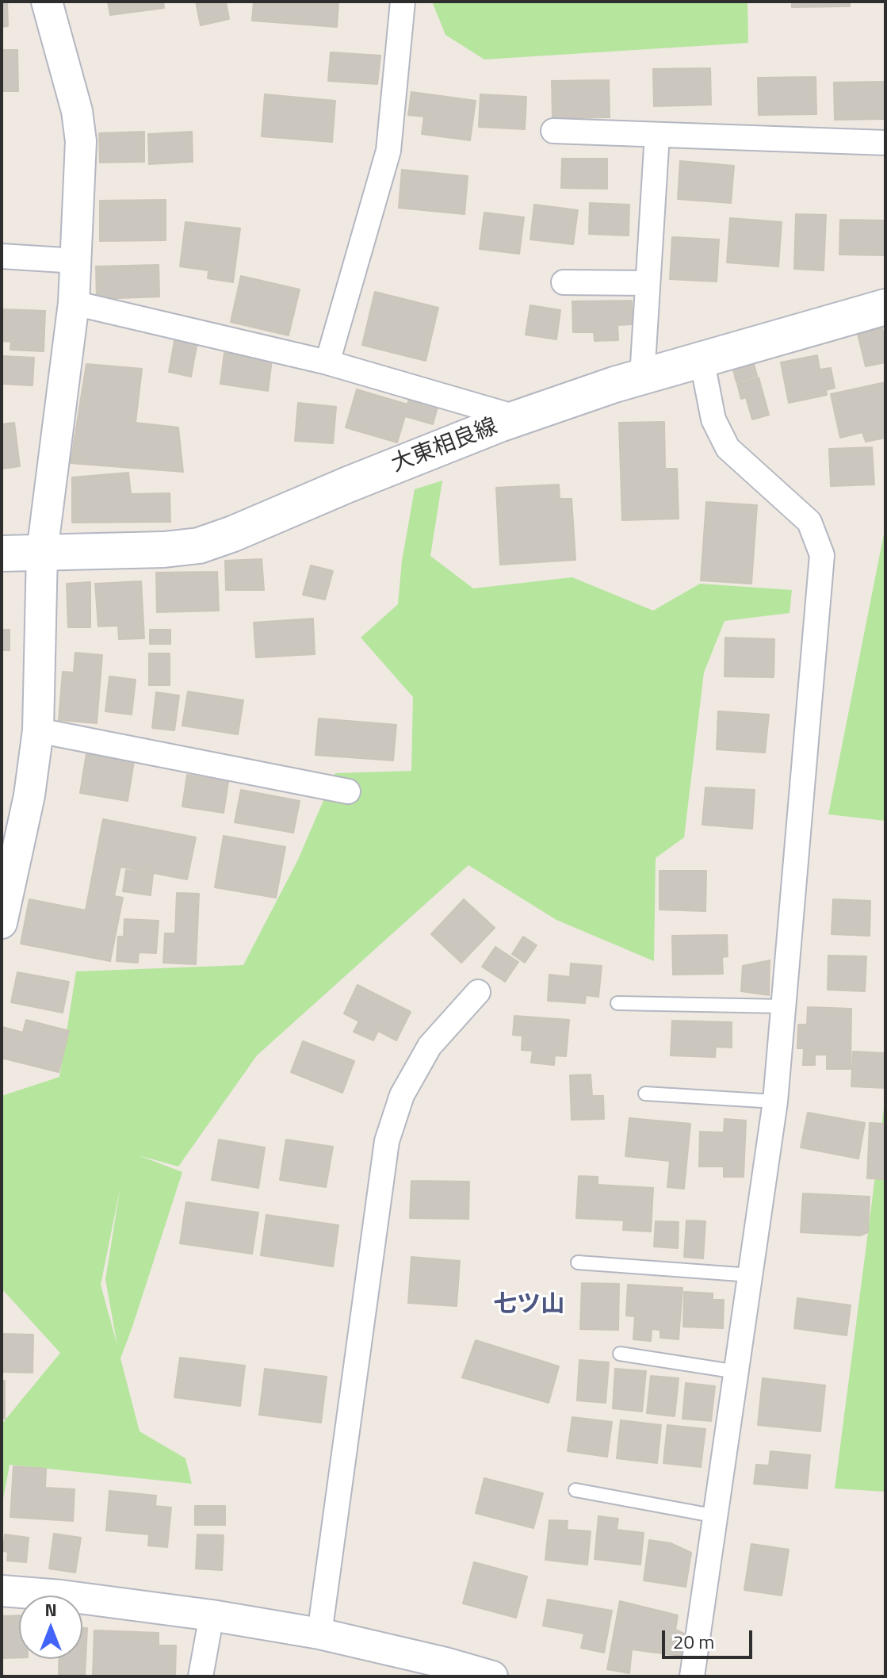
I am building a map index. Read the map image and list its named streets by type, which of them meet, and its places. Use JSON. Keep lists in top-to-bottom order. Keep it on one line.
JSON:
{"streets":{"main road":["大東相良線"]},"districts":["七ツ山"],"scale_bar":"20 m","north":"top"}
